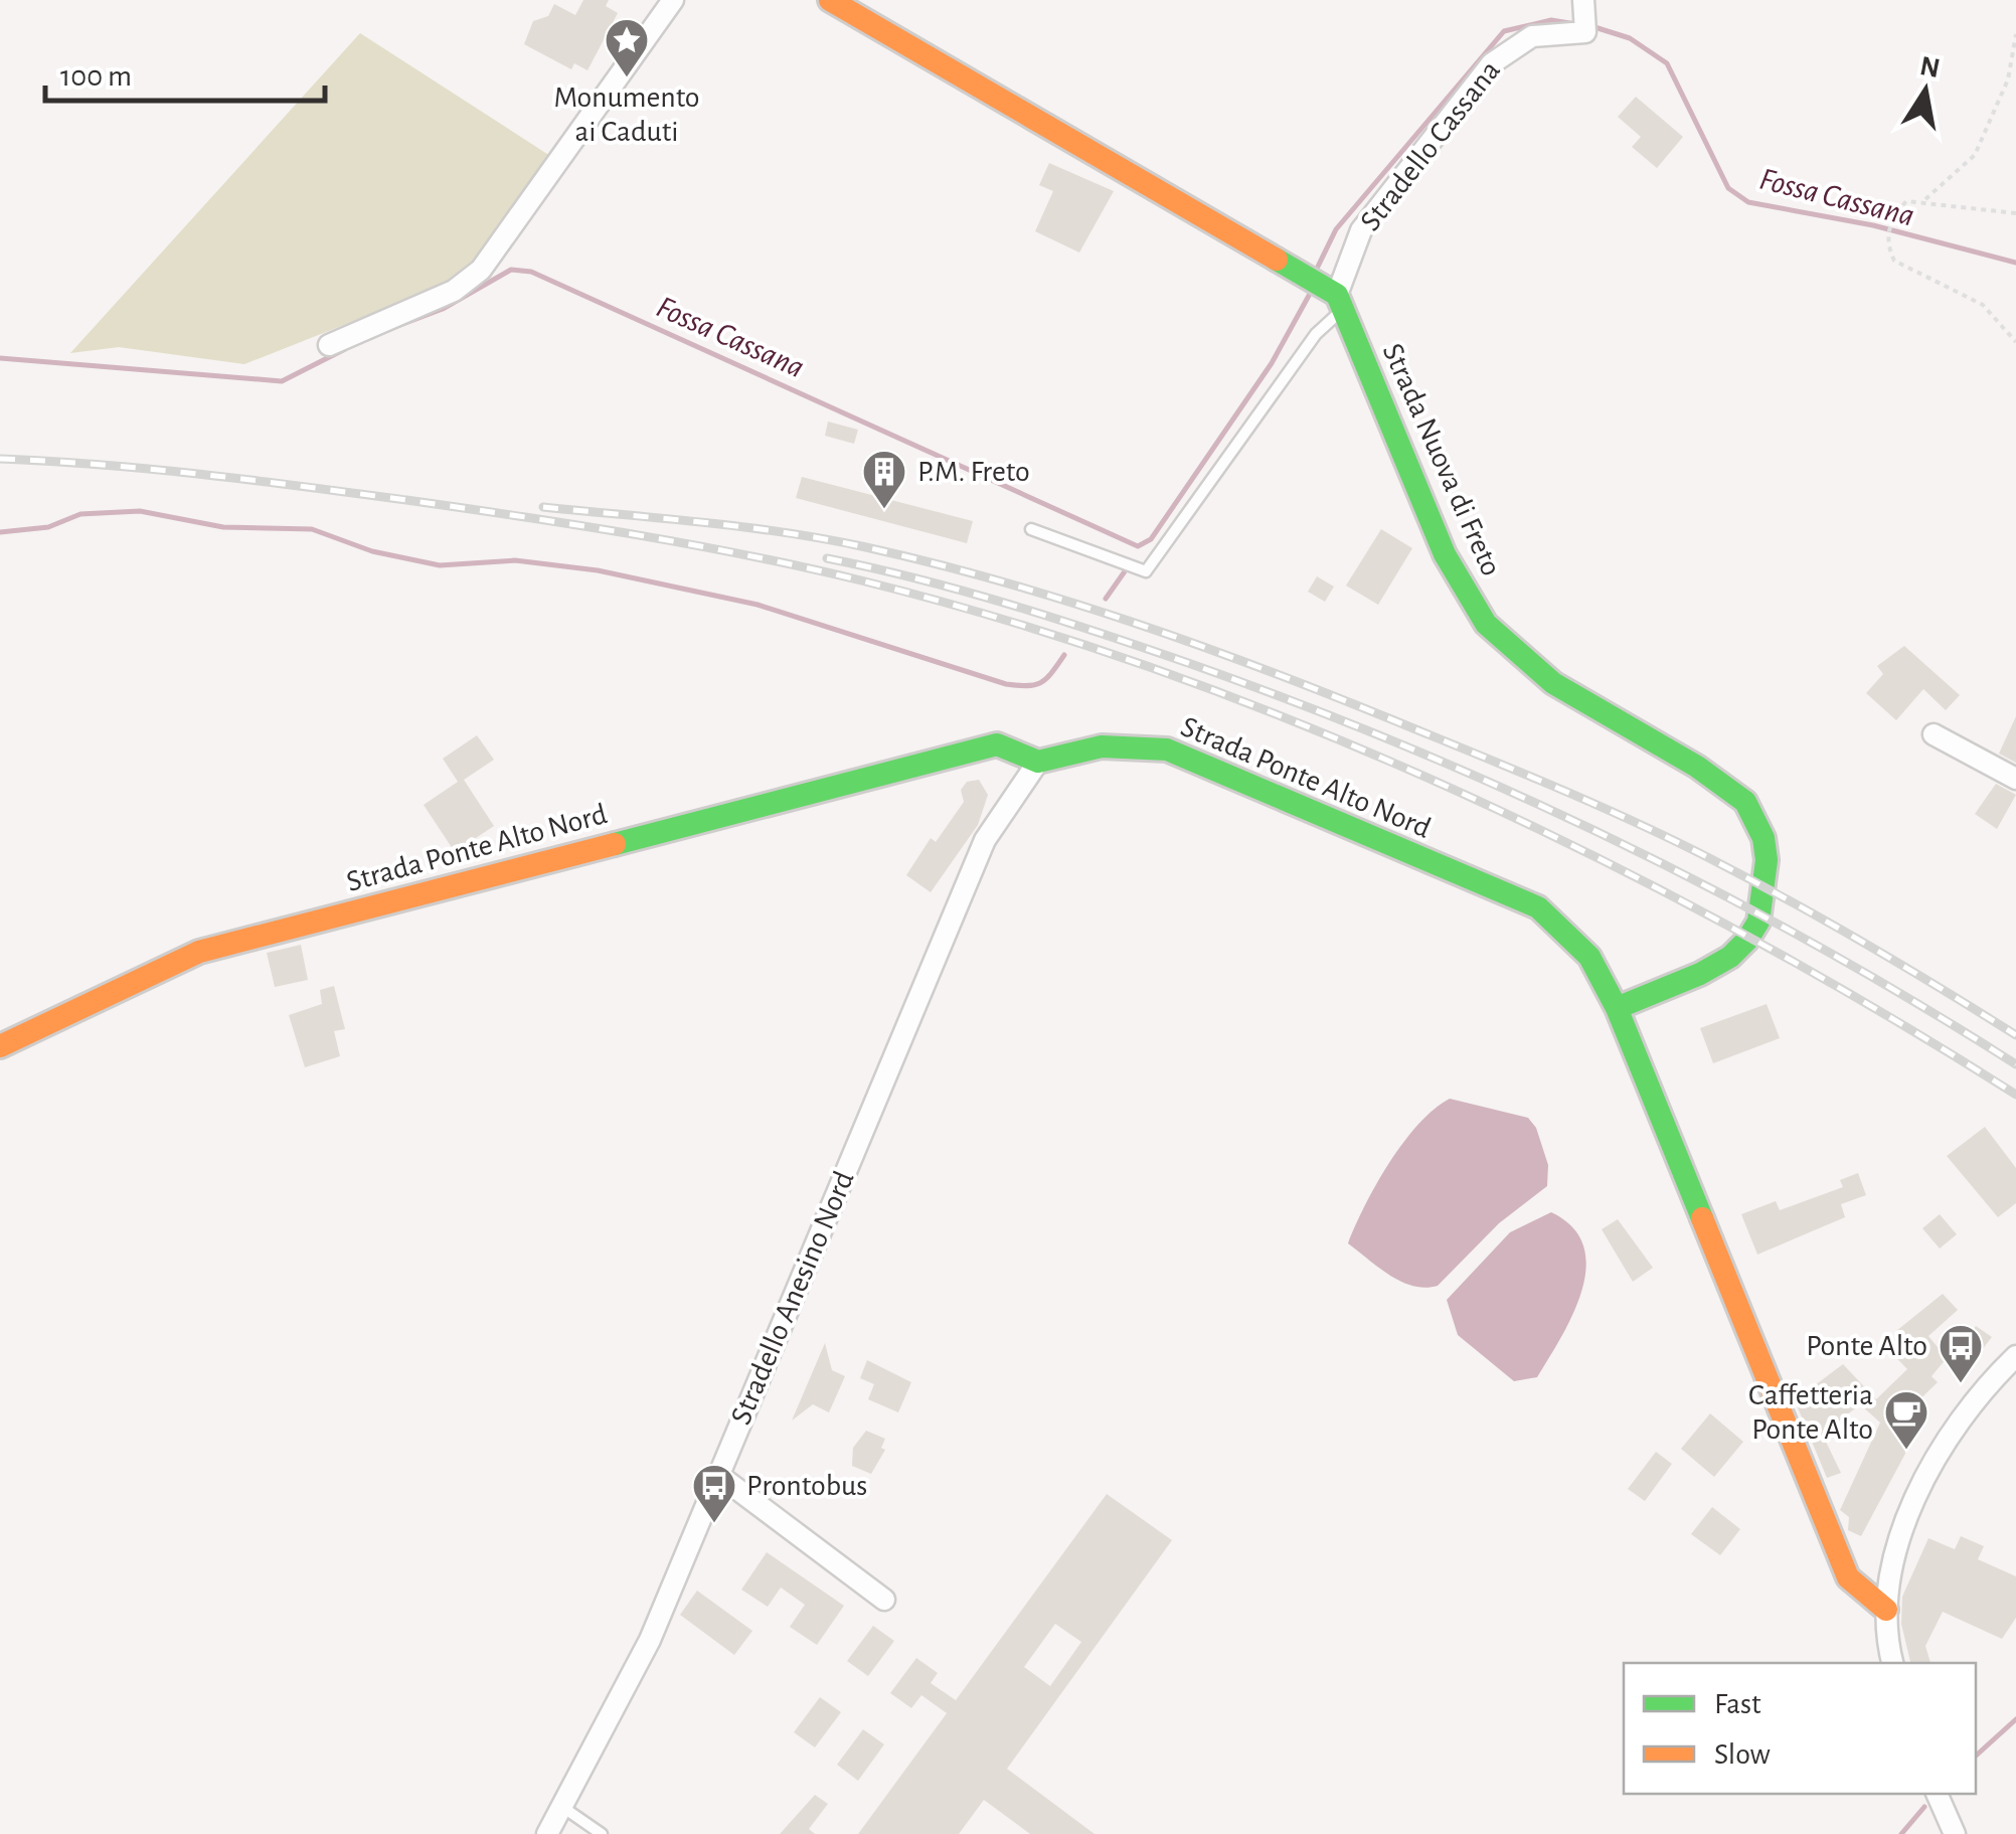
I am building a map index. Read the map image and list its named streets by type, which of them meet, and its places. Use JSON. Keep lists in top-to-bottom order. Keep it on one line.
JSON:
{"streets":{"street":["Stradello Cassana","Strada Nuova di Freto","Strada Ponte Alto Nord","Stradello Anesino Nord"]},"crossings":[["Stradello Cassana","Strada Nuova di Freto"],["Strada Nuova di Freto","Strada Ponte Alto Nord"],["Strada Ponte Alto Nord","Stradello Anesino Nord"]],"water":["Fossa Cassana"],"places":{"place":["Monumento ai Caduti"],"building":["P.M. Freto"],"bus stop":["Ponte Alto","Prontobus"],"cafe":["Caffetteria Ponte Alto"]},"legend":["Fast","Slow"],"scale_bar":"100 m","north":"top"}
